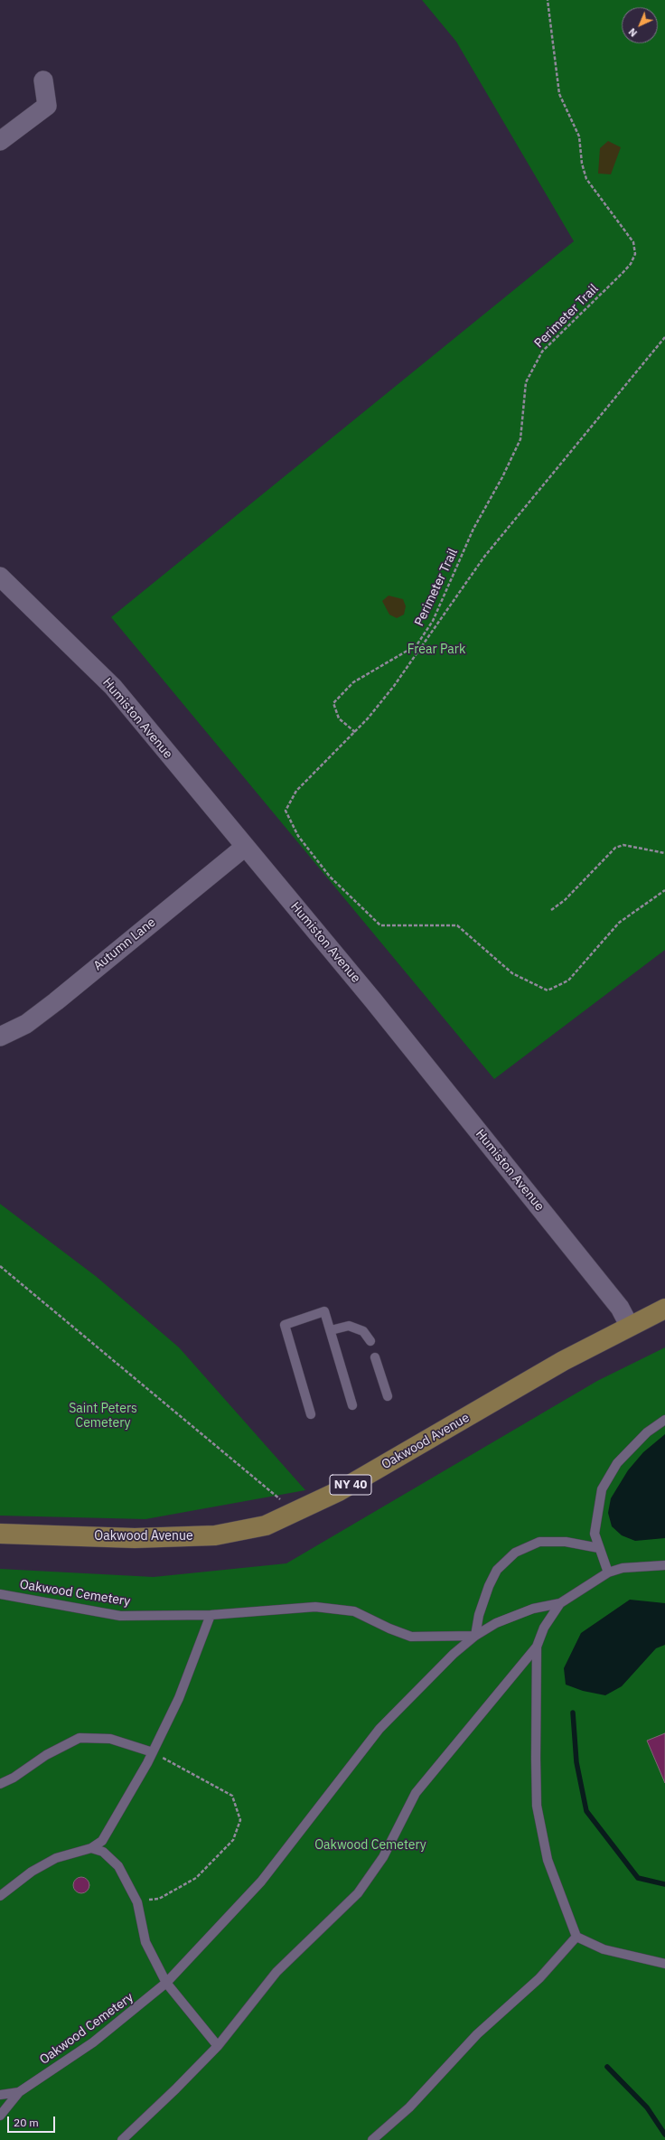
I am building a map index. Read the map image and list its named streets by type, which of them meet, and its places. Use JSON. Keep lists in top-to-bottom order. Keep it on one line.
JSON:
{"streets":{"main road":["Oakwood Avenue","NY 40"],"street":["Humiston Avenue","Autumn Lane"],"lane":["Oakwood Cemetery"],"path":["Perimeter Trail"]},"crossings":[["Humiston Avenue","Autumn Lane"],["Humiston Avenue","Oakwood Avenue"]],"parks":["Frear Park","Saint Peters Cemetery","Oakwood Cemetery"],"scale_bar":"20 m","north":"bottom left"}
